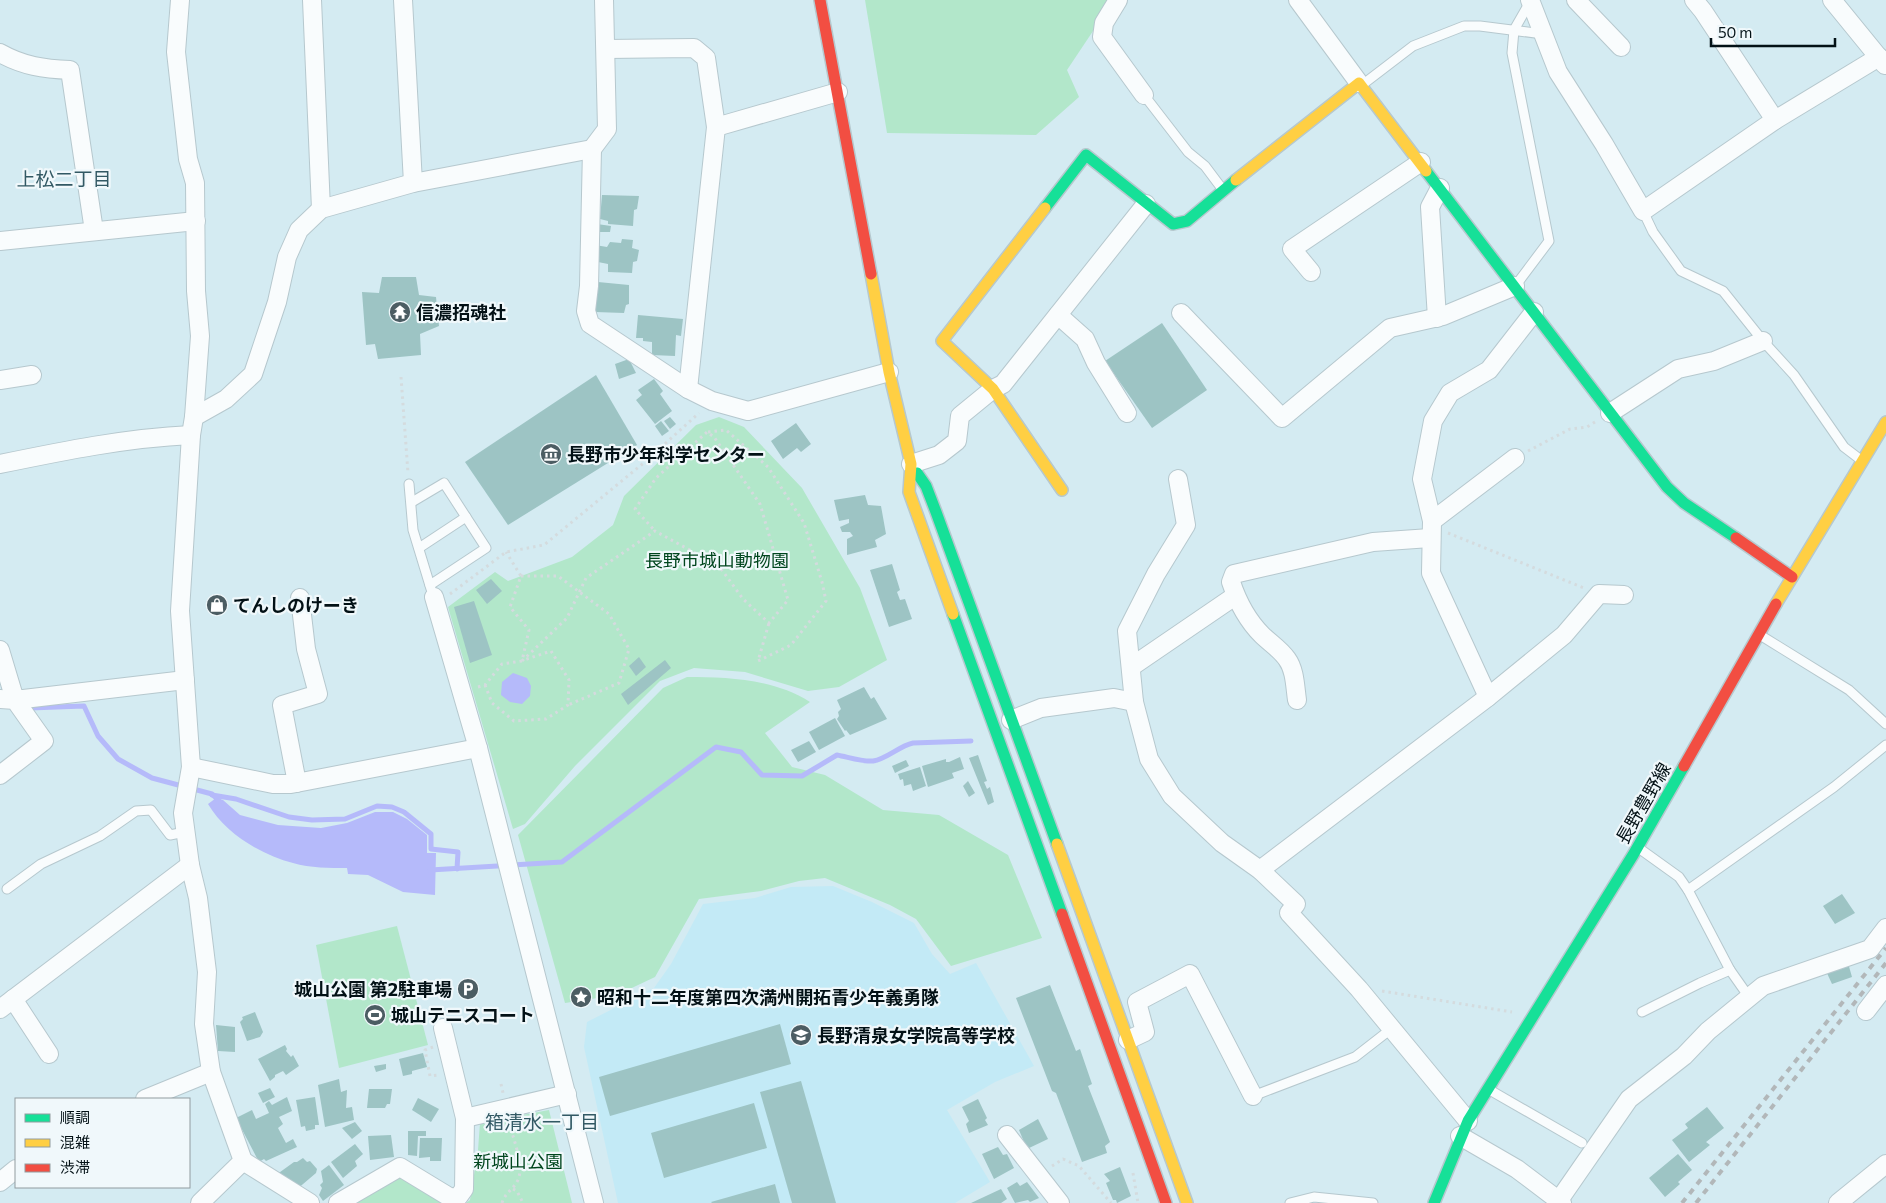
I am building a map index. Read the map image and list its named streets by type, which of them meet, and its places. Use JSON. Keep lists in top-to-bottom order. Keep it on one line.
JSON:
{"streets":{"street":["長野豊野線"]},"districts":["上松二丁目","箱清水一丁目"],"parks":["長野市城山動物園","新城山公園"],"places":{"temple":["信濃招魂社"],"museum":["長野市少年科学センター"],"shop":["てんしのけーき"],"parking":["城山公園 第2駐車場"],"place":["昭和十二年度第四次満州開拓青少年義勇隊"],"sports":["城山テニスコート"],"school or university":["長野清泉女学院高等学校"]},"legend":["順調","混雑","渋滞"],"scale_bar":"50 m"}
